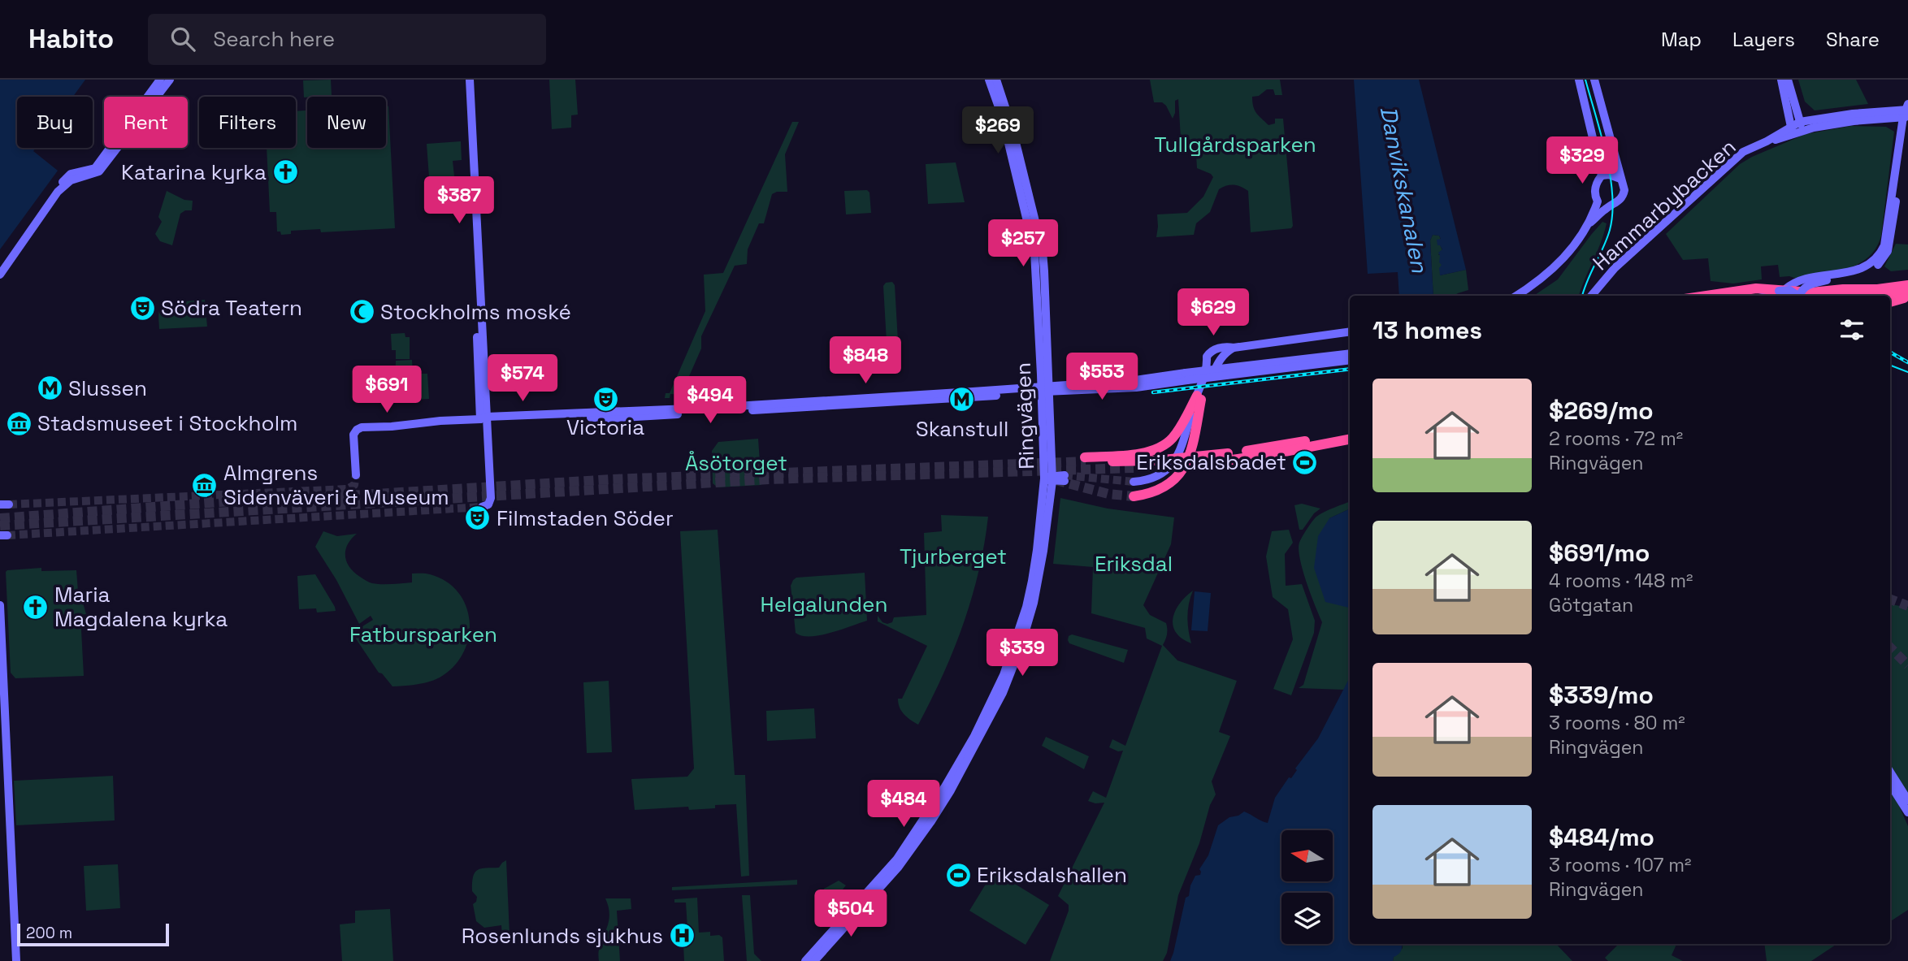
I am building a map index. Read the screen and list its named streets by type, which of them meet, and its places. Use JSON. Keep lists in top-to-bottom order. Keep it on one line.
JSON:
{"streets":{"main road":["Hammarbybacken","Ringvägen"]},"water":["Danvikskanalen"],"parks":["Tullgårdsparken","Åsötorget","Tjurberget","Eriksdal","Helgalunden","Fatbursparken"],"places":{"church":["Katarina kyrka","Maria Magdalena kyrka"],"theatre":["Södra Teatern","Victoria","Filmstaden Söder"],"mosque":["Stockholms moské"],"metro station":["Slussen","Skanstull"],"museum":["Stadsmuseet i Stockholm","Almgrens Sidenväveri & Museum"],"sports":["Eriksdalsbadet","Eriksdalshallen"],"hospital":["Rosenlunds sjukhus"]},"scale_bar":"200 m","north":"left","page":{"header":"Habito","search":"Search here","nav":["Map","Layers","Share"],"chip":["Buy","Rent","Filters","New"],"price":["$269","$329","$387","$257","$629","$848","$553","$574","$691","$494","$339","$484","$504"],"heading":"13 homes","list":[{"name":"$269/mo","note":"2 rooms · 72 m² · Ringvägen"},{"name":"$691/mo","note":"4 rooms · 148 m² · Götgatan"},{"name":"$339/mo","note":"3 rooms · 80 m² · Ringvägen"},{"name":"$484/mo","note":"3 rooms · 107 m² · Ringvägen"}],"scale":"200 m"}}
